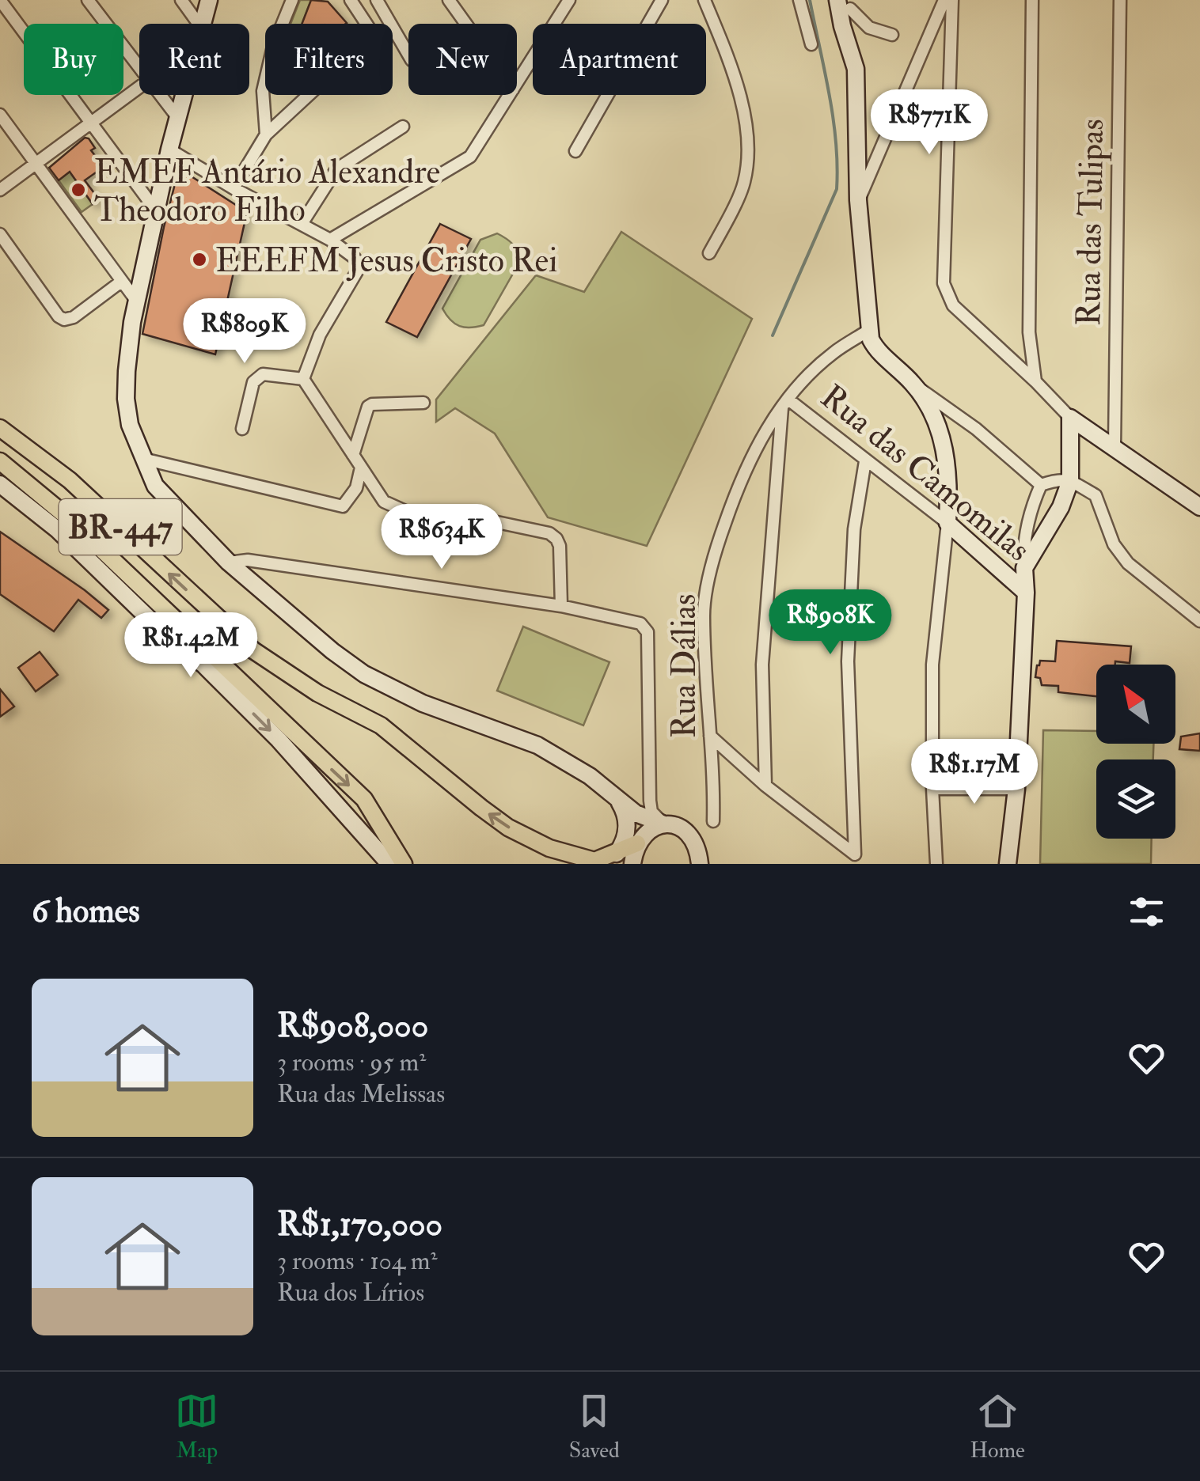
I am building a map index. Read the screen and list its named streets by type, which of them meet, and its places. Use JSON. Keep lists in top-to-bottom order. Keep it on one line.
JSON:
{"streets":{"main road":["BR-447"],"street":["Rua das Tulipas","Rua das Camomilas","Rua Dálias"]},"crossings":[["Rua das Camomilas","Rua Dálias"]],"places":["EMEF Antário Alexandre Theodoro Filho","EEEFM Jesus Cristo Rei"],"north":"top left","page":{"chip":["Buy","Rent","Filters","New","Apartment"],"price":["R$771K","R$809K","R$634K","R$908K","R$1.42M","R$1.17M"],"heading":"6 homes","list":[{"name":"R$908,000","note":"3 rooms · 95 m² · Rua das Melissas"},{"name":"R$1,170,000","note":"3 rooms · 104 m² · Rua dos Lírios"}],"tabs":["Map","Saved","Home"]}}
